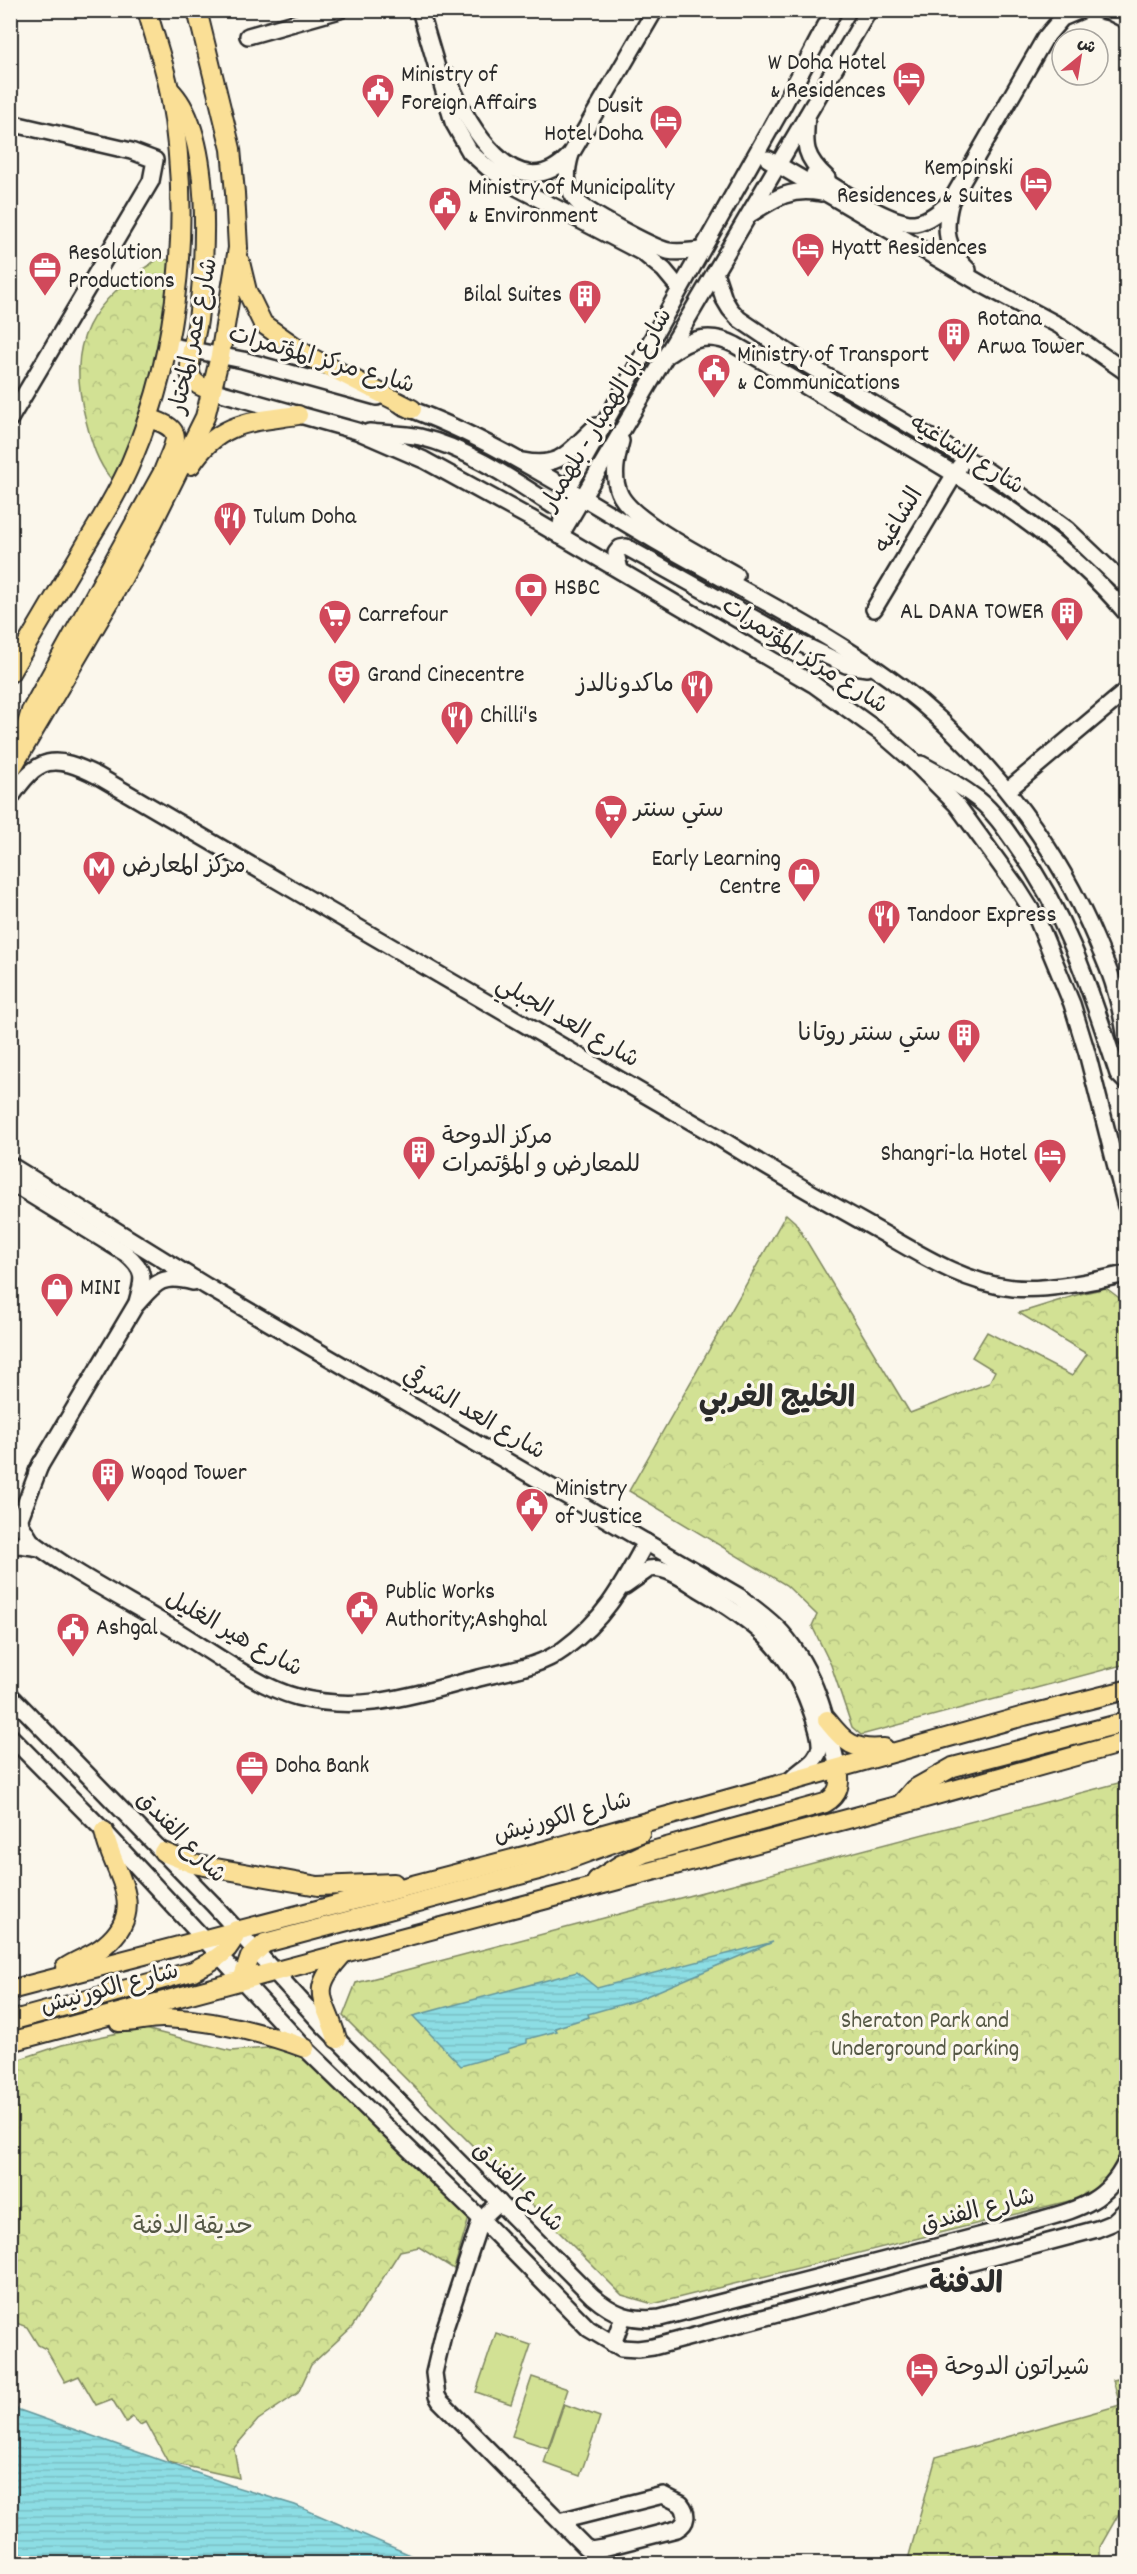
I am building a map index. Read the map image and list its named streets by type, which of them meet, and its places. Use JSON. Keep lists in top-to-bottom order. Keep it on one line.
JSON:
{"streets":{"main road":["شارع عمر المختار","شارع الكورنيش"],"street":["شارع مركز المؤتمرات","شارع ابا الهمبار - بلهمبار","شارع الشاغيه","الشاغيه","شارع العد الجبلي","شارع العد الشرقي","شارع هير الغليل","شارع الفندق"]},"crossings":[["شارع عمر المختار","شارع مركز المؤتمرات"],["شارع مركز المؤتمرات","شارع ابا الهمبار - بلهمبار"],["شارع ابا الهمبار - بلهمبار","شارع الشاغيه"],["شارع الشاغيه","الشاغيه"],["شارع العد الشرقي","شارع هير الغليل"],["شارع العد الشرقي","شارع الكورنيش"],["شارع الكورنيش","شارع الفندق"]],"districts":["الخليج الغربي","الدفنة"],"parks":["Sheraton Park and Underground parking","حديقة الدفنة"],"places":{"hotel":["W Doha Hotel & Residences","Dusit Hotel Doha","Kempinski Residences & Suites","Hyatt Residences","Shangri-la Hotel","شيراتون الدوحة"],"public building":["Ministry of Foreign Affairs","Ministry of Municipality & Environment","Ministry of Transport & Communications","Ministry of Justice","Public Works Authority;Ashghal","Ashgal"],"office":["Resolution Productions","Doha Bank"],"building":["Bilal Suites","Rotana Arwa Tower","AL DANA TOWER","ستي سنتر روتانا","مركز الدوحة للمعارض و المؤتمرات","Woqod Tower"],"restaurant":["Tulum Doha","ماكدونالدز","Chilli's","Tandoor Express"],"bank":["HSBC"],"supermarket":["Carrefour","ستي سنتر"],"theatre":["Grand Cinecentre"],"metro station":["مركز المعارض"],"shop":["Early Learning Centre","MINI"]},"north":"top right"}
